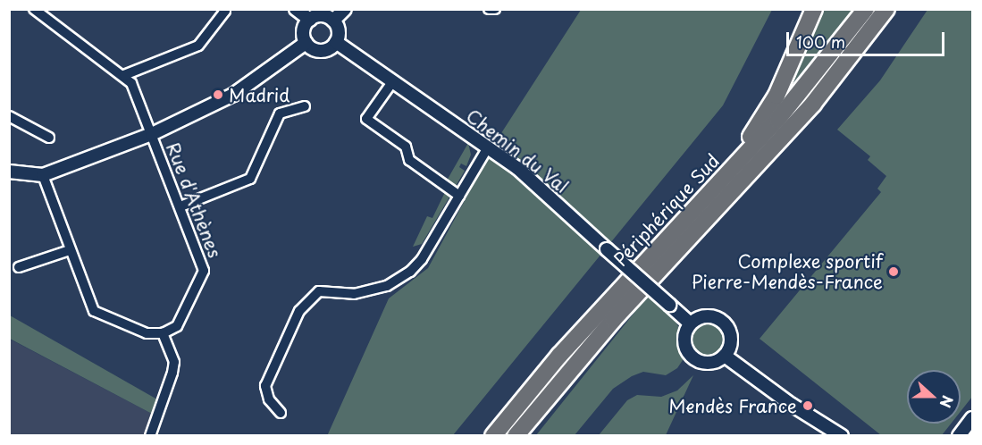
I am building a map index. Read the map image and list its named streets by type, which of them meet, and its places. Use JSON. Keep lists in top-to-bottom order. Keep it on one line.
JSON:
{"streets":{"highway":["Périphérique Sud"],"street":["Chemin du Val","Rue d'Athènes"]},"places":["Madrid","Complexe sportif Pierre-Mendès-France","Mendès France"],"scale_bar":"100 m","north":"right"}
